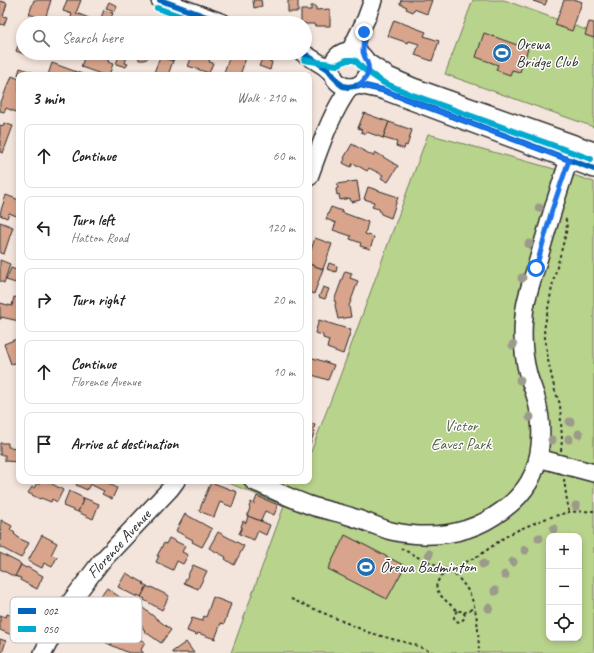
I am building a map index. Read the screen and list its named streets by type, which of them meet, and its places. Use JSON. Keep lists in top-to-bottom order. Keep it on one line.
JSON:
{"streets":{"street":["Florence Avenue"]},"parks":["Victor Eaves Park"],"places":{"sports":["Orewa Bridge Club","Ōrewa Badminton"]},"lines":["transit line 002","transit line 050"],"legend":["002","050"],"page":{"search":"Search here","heading":["3 min","Walk · 210 m"],"list":[["Continue","60 m"],["Turn left","Hatton Road","120 m"],["Turn right","20 m"],["Continue","Florence Avenue","10 m"],"Arrive at destination"],"map_buttons":["+","−"]}}
